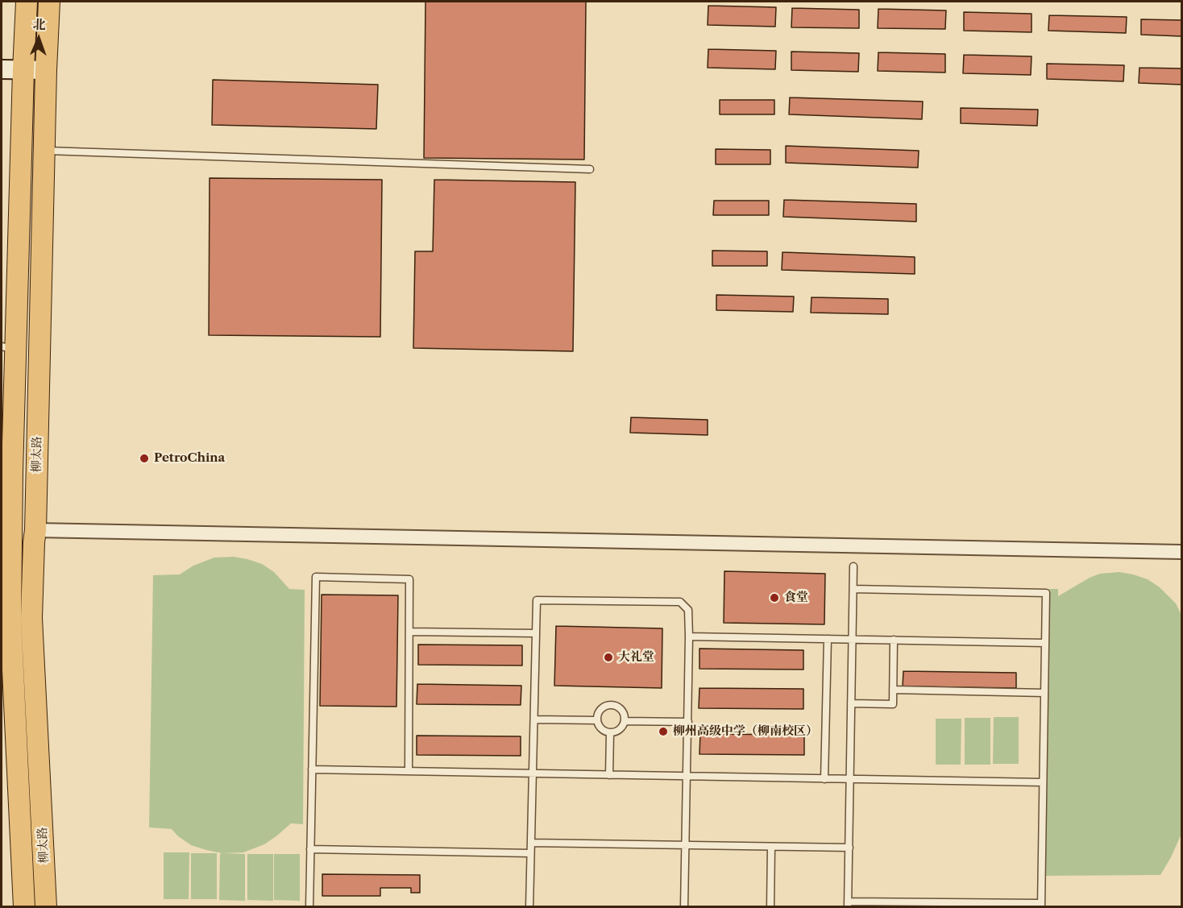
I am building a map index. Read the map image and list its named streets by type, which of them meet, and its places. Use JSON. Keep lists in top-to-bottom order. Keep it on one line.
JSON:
{"streets":{"main road":["柳太路"]},"places":["PetroChina","食堂","大礼堂","柳州高级中学（柳南校区）"],"north":"top"}
